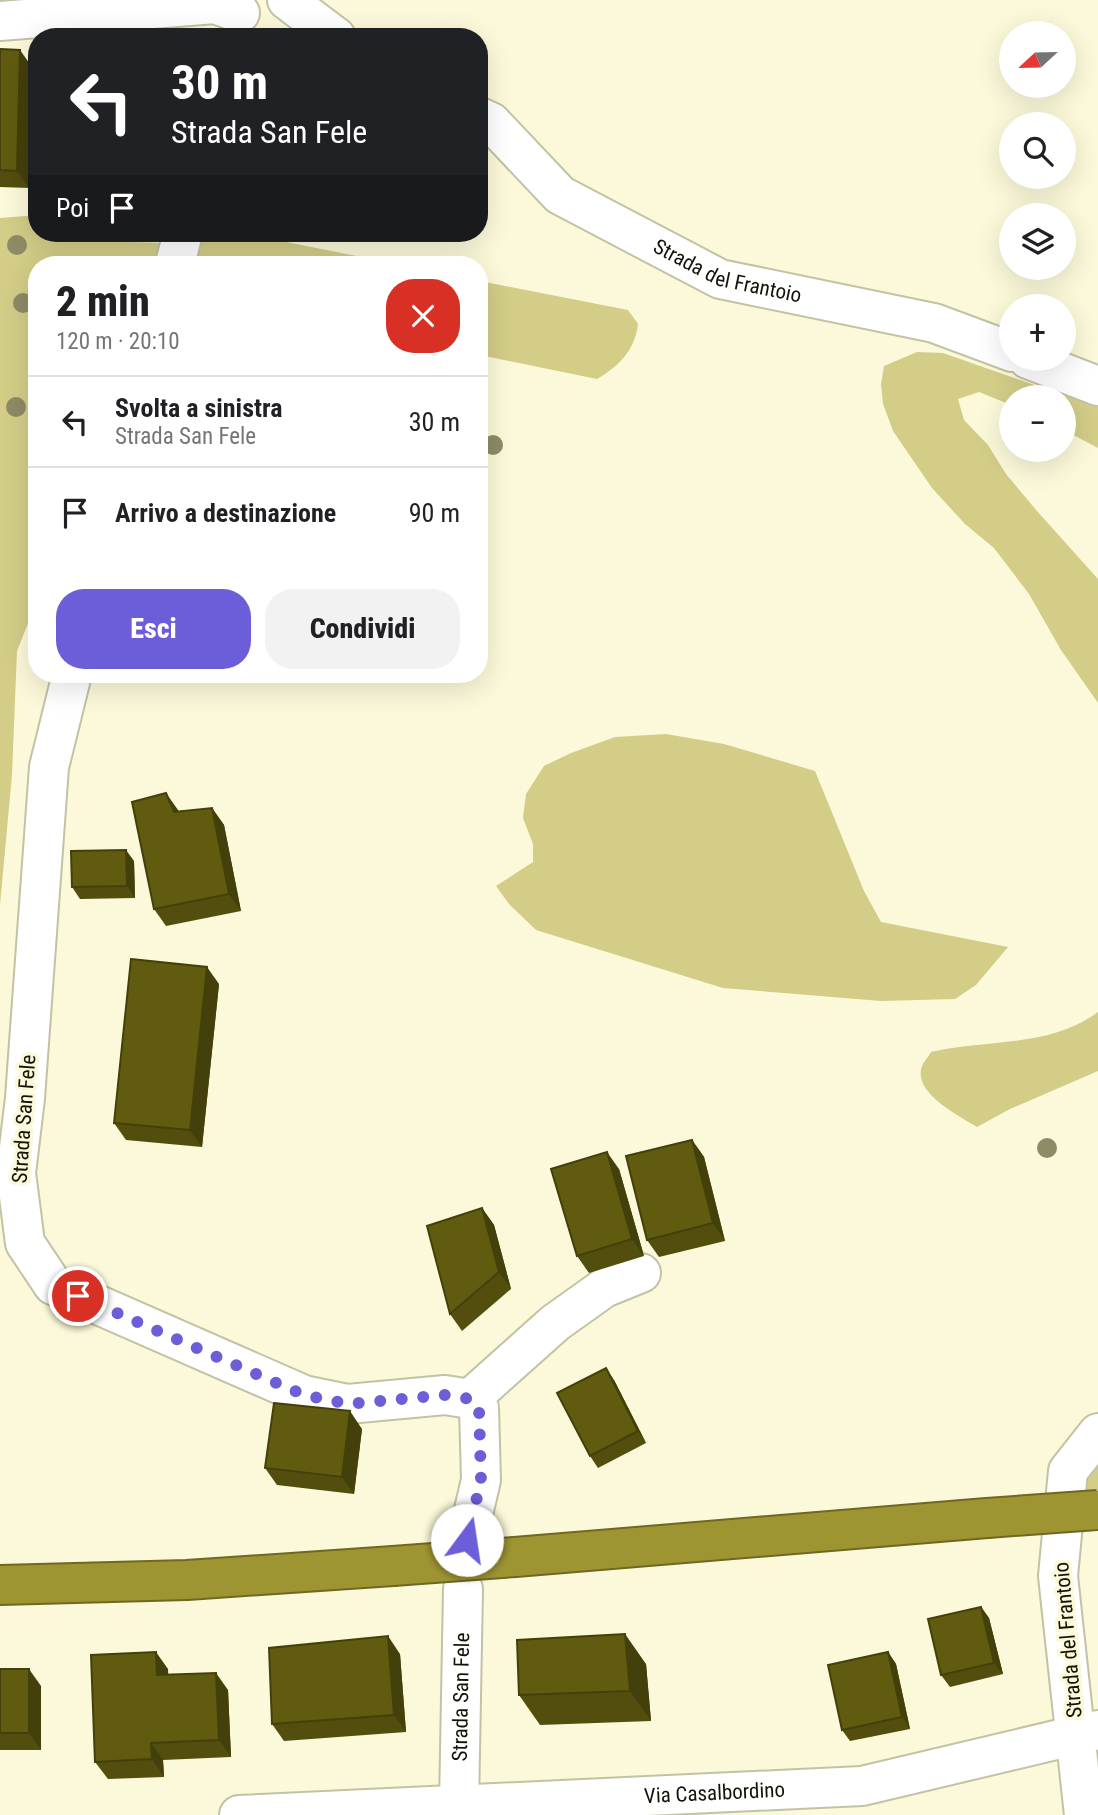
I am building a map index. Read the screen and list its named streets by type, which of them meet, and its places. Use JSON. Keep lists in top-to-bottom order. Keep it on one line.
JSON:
{"streets":{"street":["Strada del Frantoio","Strada San Fele","Via Casalbordino"]},"crossings":[["Strada del Frantoio","Via Casalbordino"],["Strada San Fele","Via Casalbordino"]],"north":"left","page":{"map_buttons":["+","−"],"turn":["30 m","Strada San Fele"],"then":"Poi","heading":["2 min","120 m · 20:10"],"list":[{"name":"Svolta a sinistra","note":"Strada San Fele","value":"30 m"},{"name":"Arrivo a destinazione","value":"90 m"}],"buttons":["Esci","Condividi"]}}
